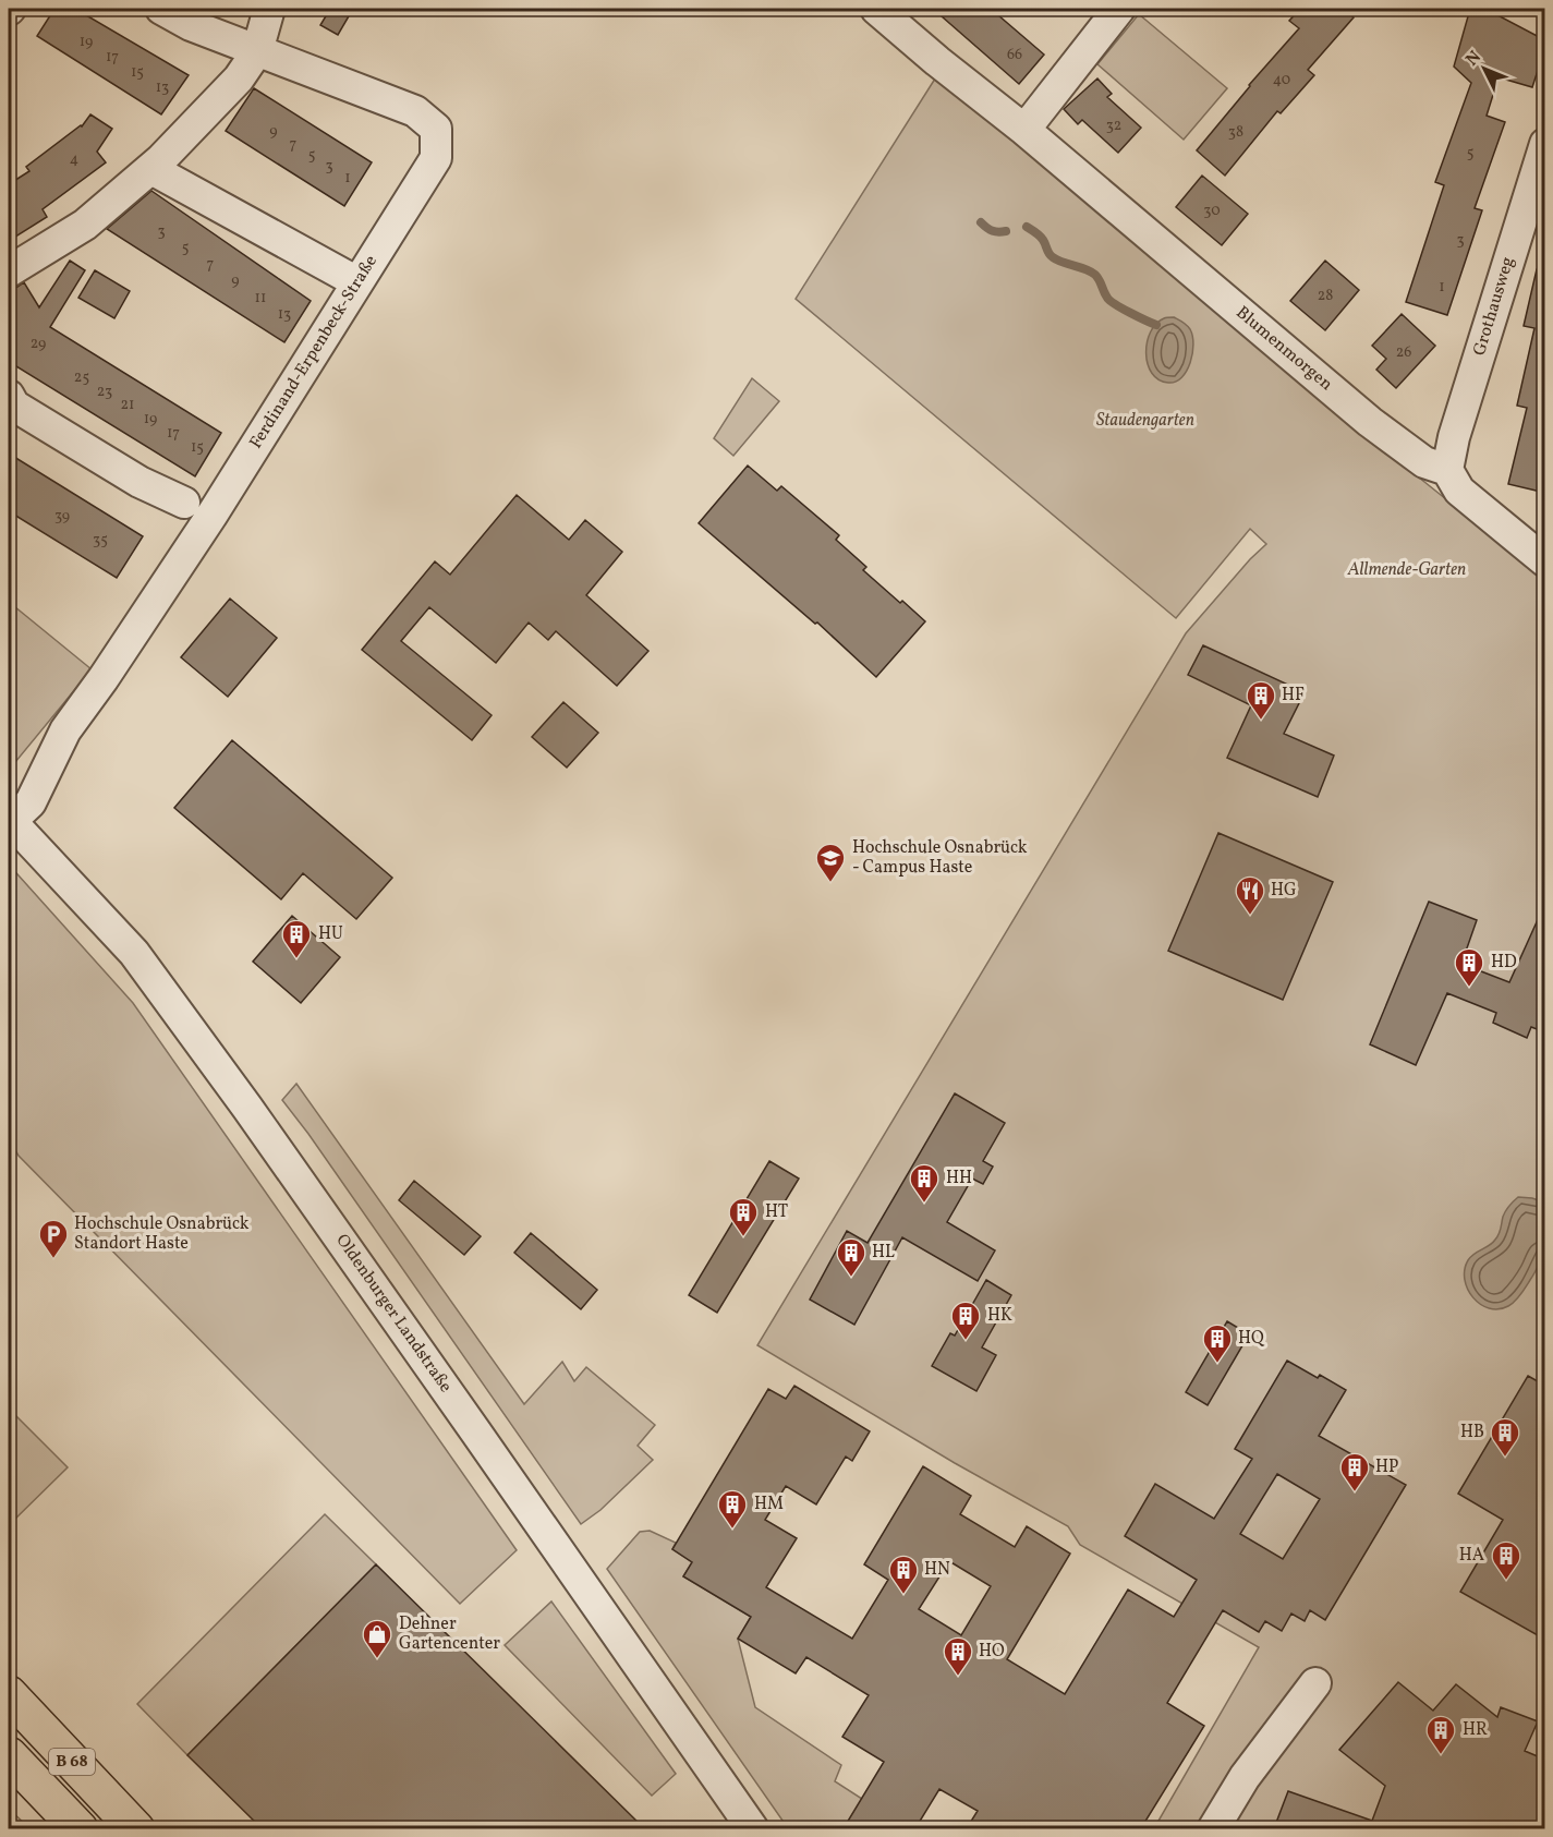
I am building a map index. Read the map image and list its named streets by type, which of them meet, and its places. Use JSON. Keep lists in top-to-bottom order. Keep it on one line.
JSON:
{"streets":{"highway":["B 68"],"street":["Grothausweg","Blumenmorgen","Ferdinand-Erpenbeck-Straße","Oldenburger Landstraße"]},"crossings":[["Grothausweg","Blumenmorgen"],["Ferdinand-Erpenbeck-Straße","Oldenburger Landstraße"]],"parks":["Staudengarten","Allmende-Garten"],"places":{"building":["HF","HU","HD","HH","HT","HL","HK","HQ","HB","HP","HM","HA","HN","HO","HR"],"school or university":["Hochschule Osnabrück - Campus Haste"],"restaurant":["HG"],"parking":["Hochschule Osnabrück Standort Haste"],"shop":["Dehner Gartencenter"]},"house_numbers":["19","66","17","15","40","13","32","9","38","7","5","5","4","3","1","30","3","3","5","7","9","1","28","11","13","29","26","25","23","21","19","17","15","39","35"],"north":"top left"}
